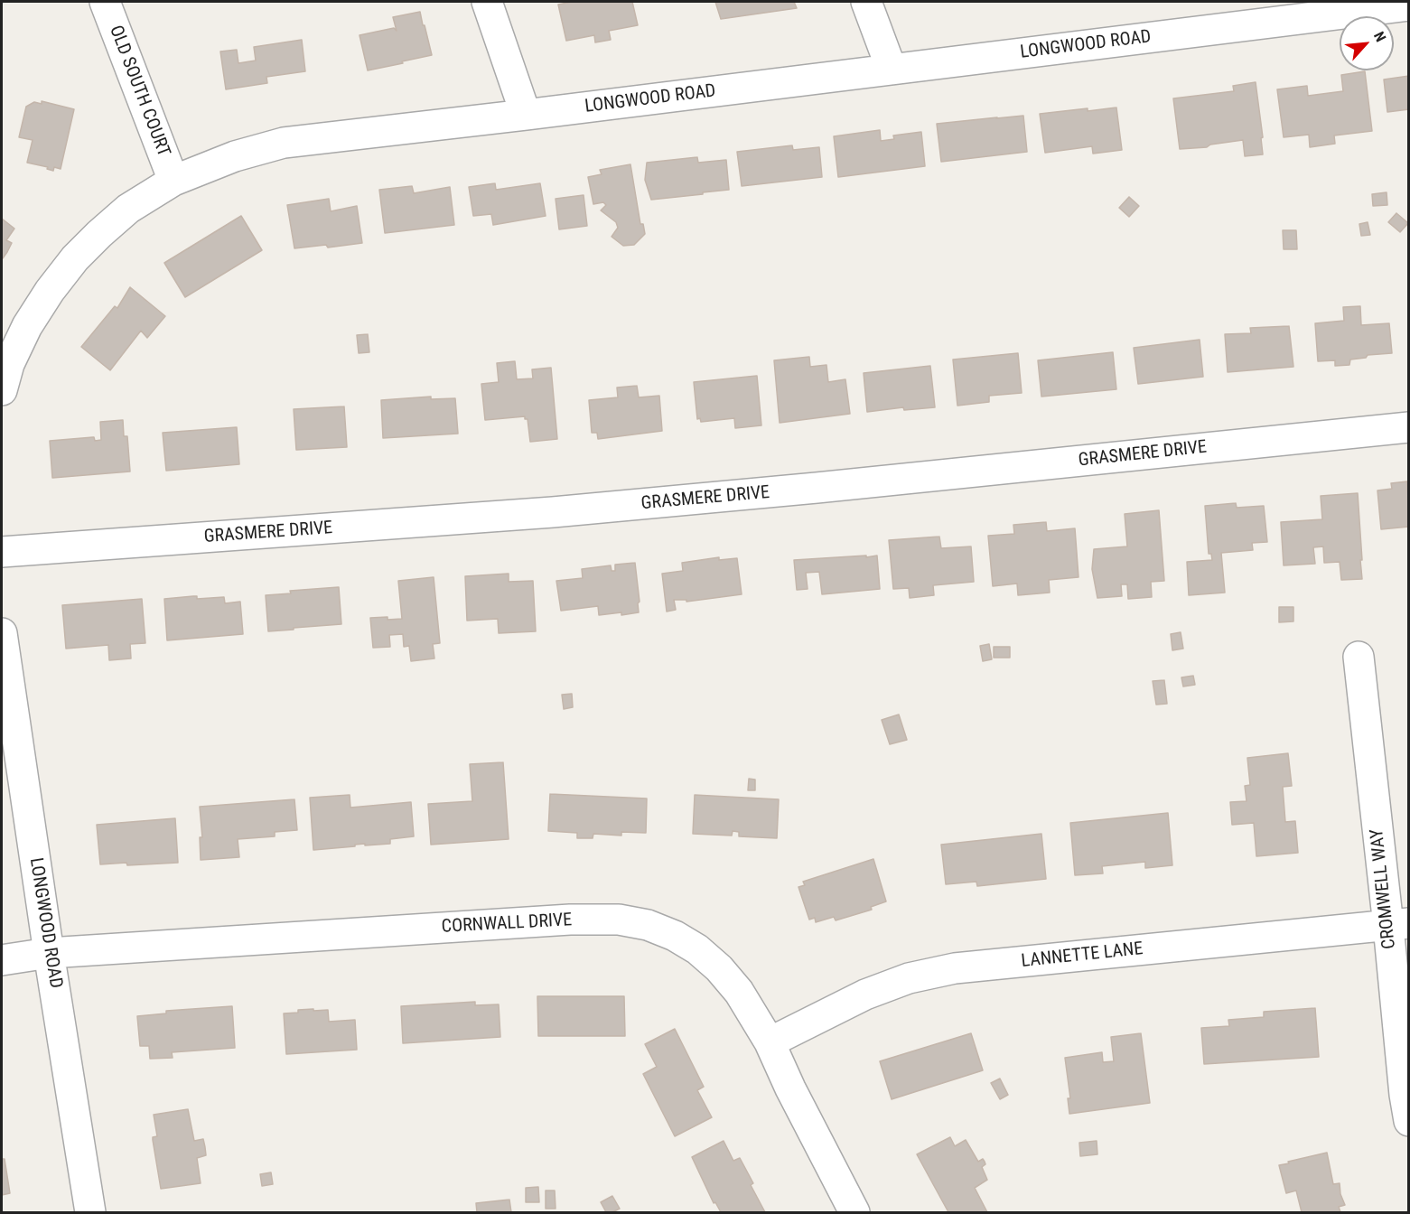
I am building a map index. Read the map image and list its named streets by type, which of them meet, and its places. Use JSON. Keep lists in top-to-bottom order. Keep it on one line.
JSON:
{"streets":{"street":["LONGWOOD ROAD","OLD SOUTH COURT","GRASMERE DRIVE","CROMWELL WAY","CORNWALL DRIVE","LANNETTE LANE"]},"crossings":[["LONGWOOD ROAD","OLD SOUTH COURT"],["LONGWOOD ROAD","CORNWALL DRIVE"],["CROMWELL WAY","LANNETTE LANE"],["CORNWALL DRIVE","LANNETTE LANE"]],"north":"top right"}
